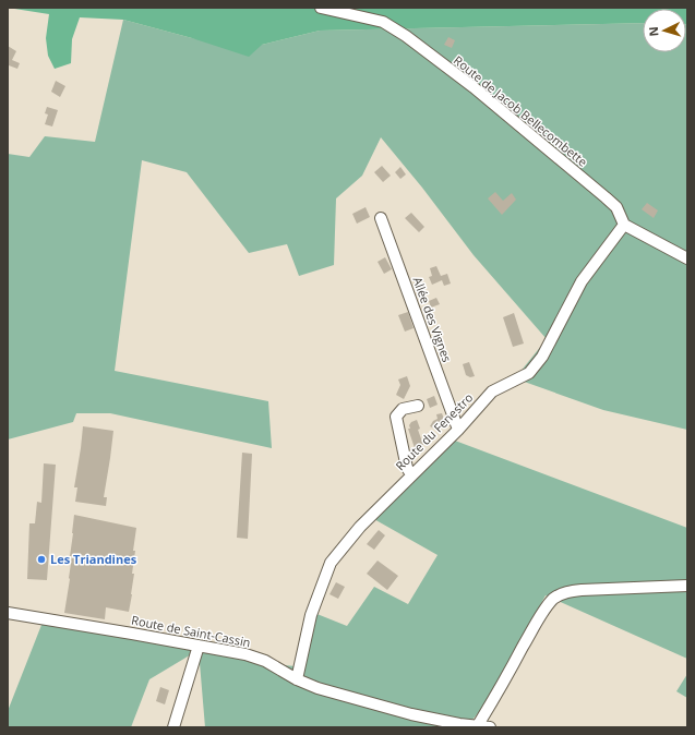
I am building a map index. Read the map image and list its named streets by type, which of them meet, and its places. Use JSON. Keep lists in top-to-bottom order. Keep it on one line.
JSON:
{"streets":{"street":["Route de Jacob Bellecombette","Allée des Vignes","Route du Fenestro","Route de Saint-Cassin"]},"crossings":[["Route de Jacob Bellecombette","Route du Fenestro"],["Allée des Vignes","Route du Fenestro"],["Route du Fenestro","Route de Saint-Cassin"]],"places":["Les Triandines"],"north":"left"}
